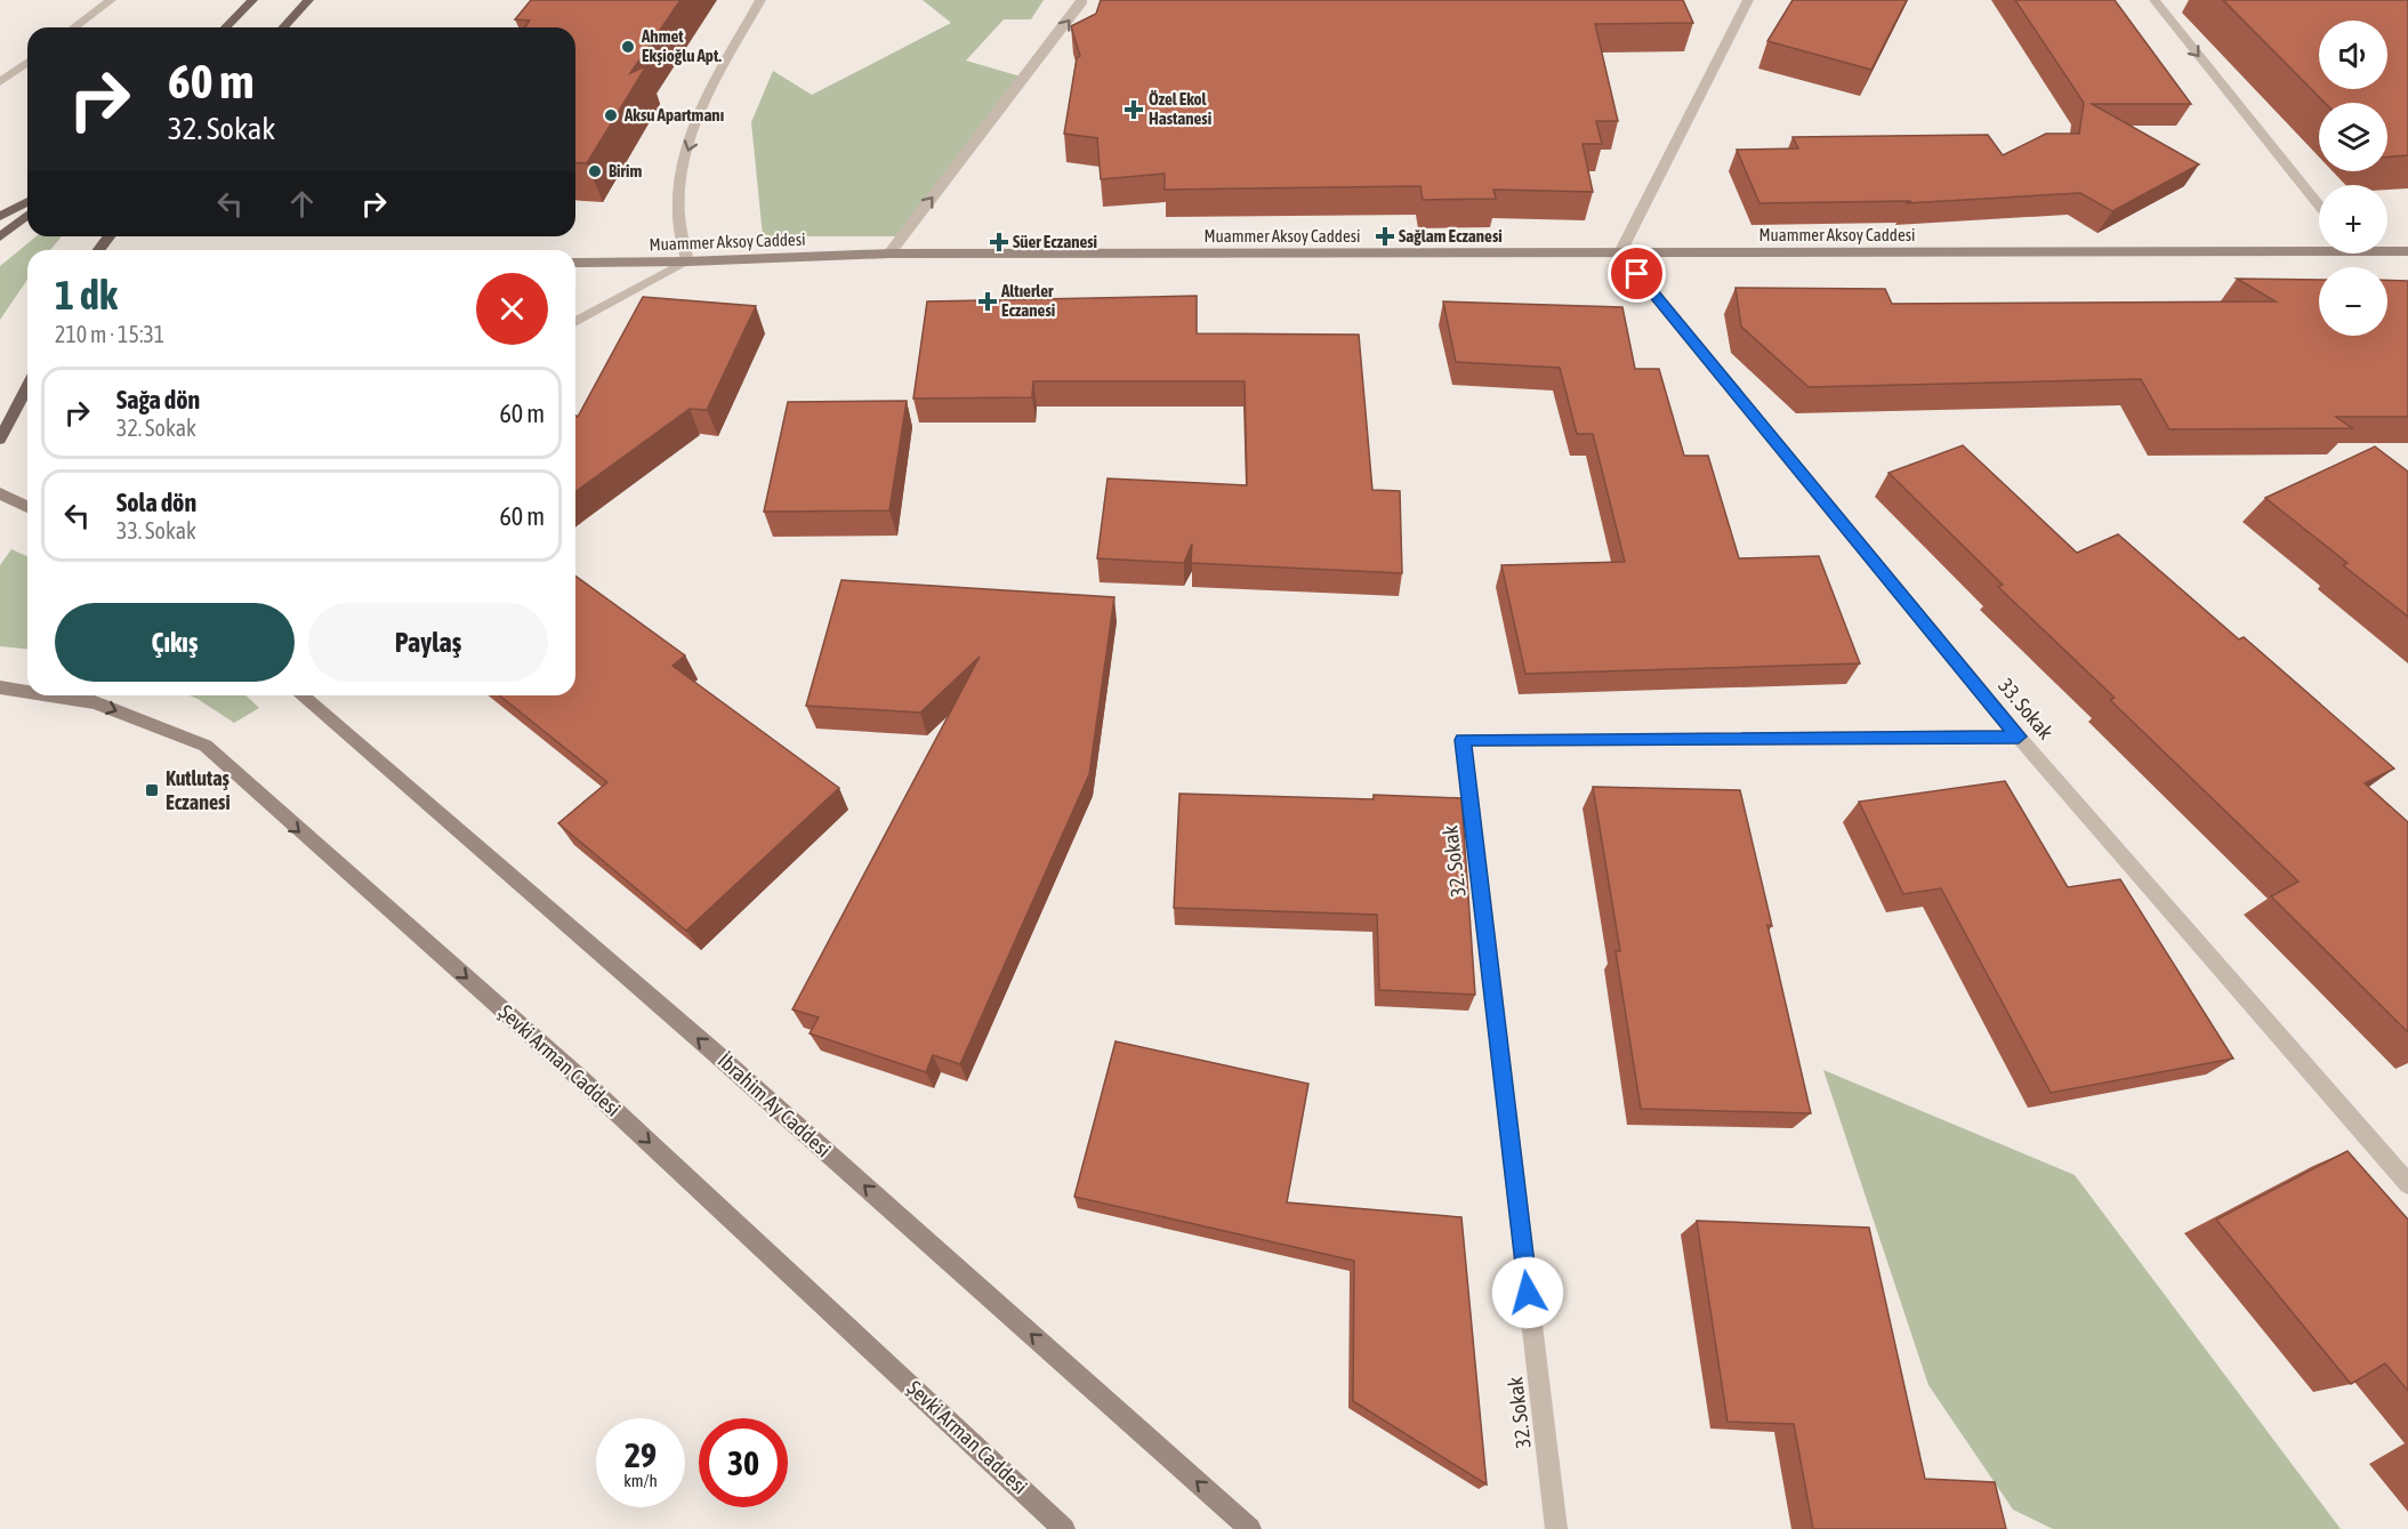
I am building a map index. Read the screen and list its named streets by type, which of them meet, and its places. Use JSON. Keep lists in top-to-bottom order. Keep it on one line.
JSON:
{"streets":{"main road":["Muammer Aksoy Caddesi","Şevki Arman Caddesi","İbrahim Ay Caddesi"],"street":["33. Sokak","32. Sokak"]},"crossings":[["Muammer Aksoy Caddesi","33. Sokak"],["33. Sokak","32. Sokak"]],"one_way":["Şevki Arman Caddesi","İbrahim Ay Caddesi"],"places":{"other":["Ahmet Ekşioğlu Apt.","Aksu Apartmanı","Birim"],"health":["Özel Ekol Hastanesi","Sağlam Eczanesi","Süer Eczanesi","Altıerler Eczanesi"],"transit":["Kutlutaş Eczanesi"]},"page":{"map_buttons":["+","−"],"turn":["60 m","32. Sokak"],"heading":["1 dk","210 m · 15:31"],"list":[{"name":"Sağa dön","note":"32. Sokak","value":"60 m"},{"name":"Sola dön","note":"33. Sokak","value":"60 m"}],"buttons":["Çıkış","Paylaş"],"speed":"29 km/h","limit":"30"}}
